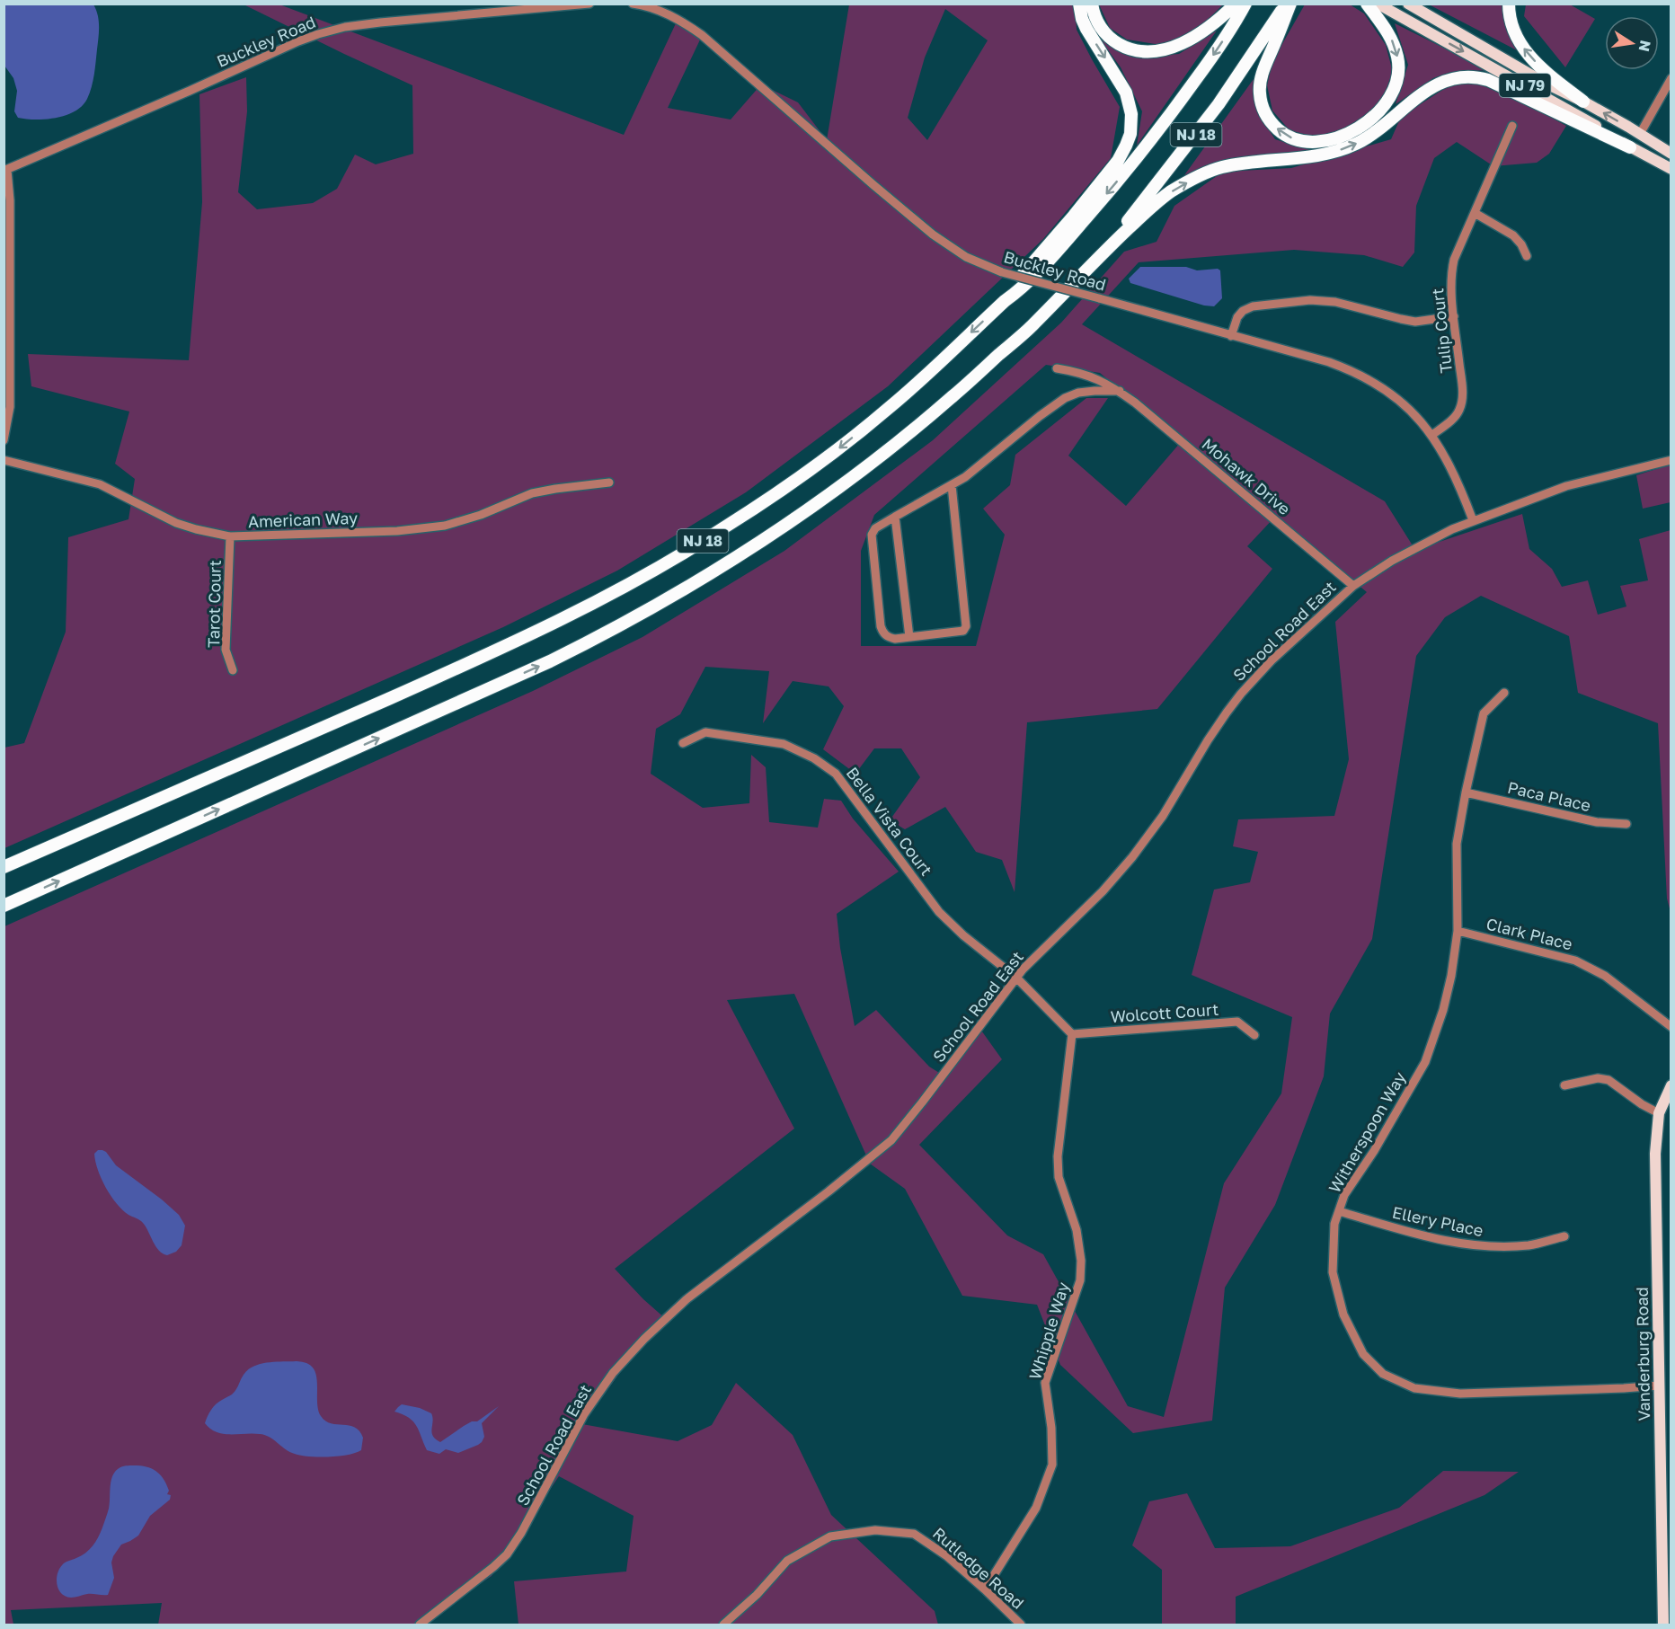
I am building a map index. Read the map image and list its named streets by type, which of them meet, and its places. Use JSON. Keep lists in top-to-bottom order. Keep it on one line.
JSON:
{"streets":{"highway":["NJ 18"],"main road":["NJ 79","Vanderburg Road"],"street":["Buckley Road","Tulip Court","Mohawk Drive","American Way","Tarot Court","School Road East","Paca Place","Bella Vista Court","Clark Place","Wolcott Court","Witherspoon Way","Ellery Place","Whipple Way","Rutledge Road"]},"crossings":[["Buckley Road","Tulip Court"],["Buckley Road","School Road East"],["Mohawk Drive","School Road East"],["American Way","Tarot Court"],["School Road East","Bella Vista Court"],["Paca Place","Witherspoon Way"],["Bella Vista Court","Wolcott Court"],["Bella Vista Court","Whipple Way"],["Clark Place","Witherspoon Way"],["Wolcott Court","Whipple Way"],["Witherspoon Way","Ellery Place"],["Witherspoon Way","Vanderburg Road"],["Whipple Way","Rutledge Road"]],"north":"right"}
